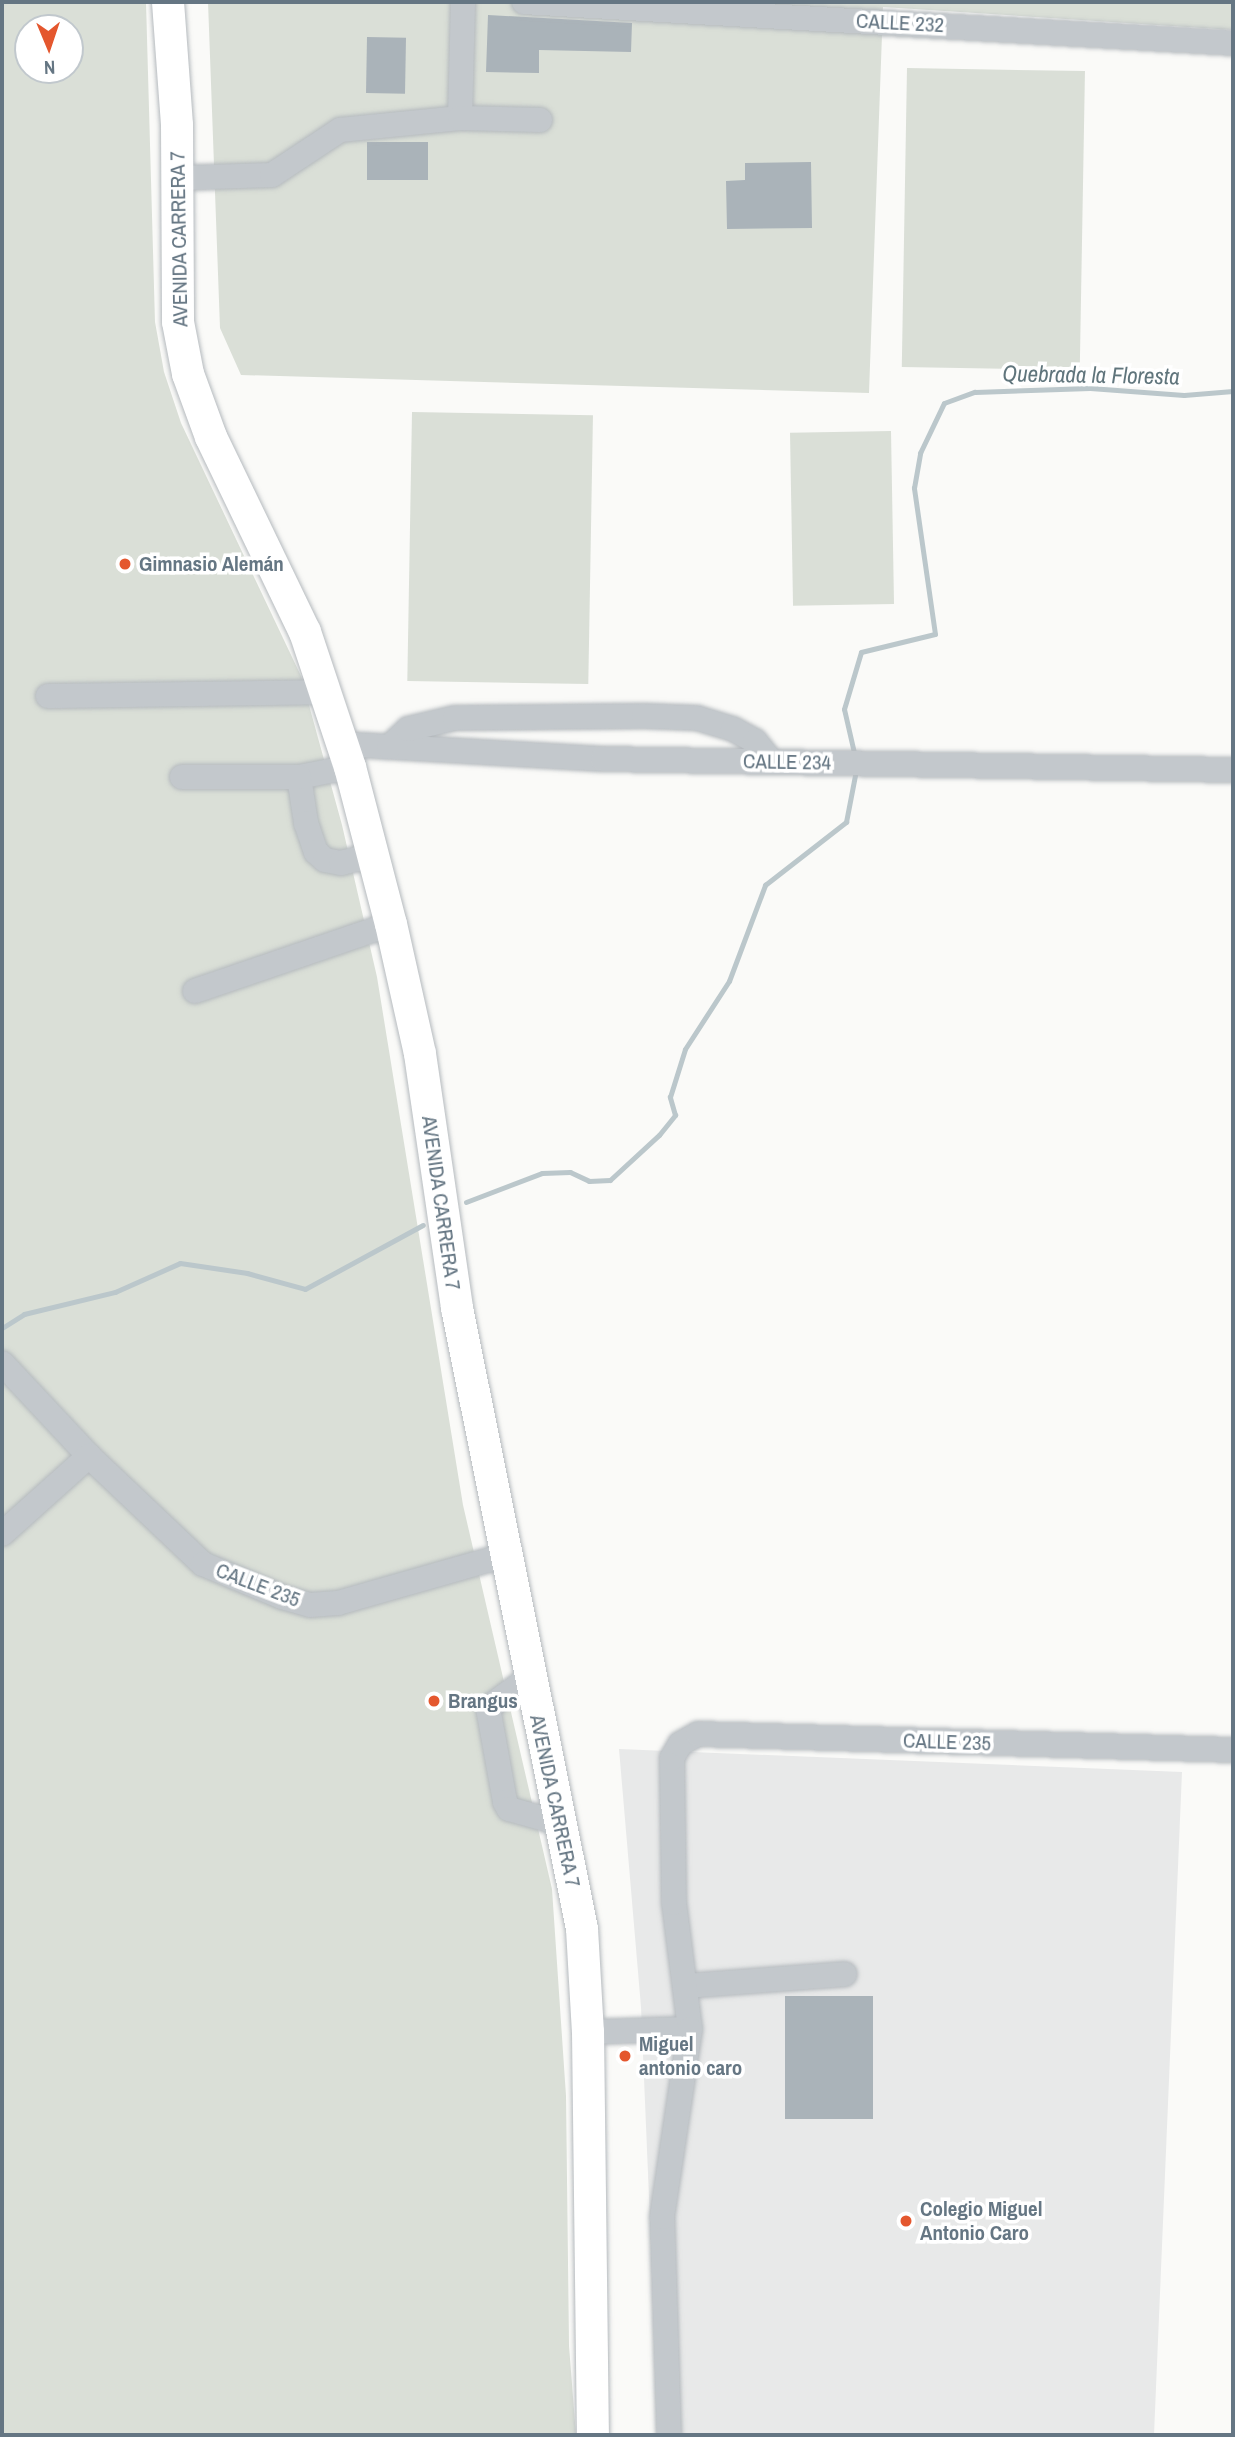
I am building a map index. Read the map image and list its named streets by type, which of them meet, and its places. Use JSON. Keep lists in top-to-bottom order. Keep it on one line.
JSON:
{"streets":{"main road":["AVENIDA CARRERA 7"],"street":["CALLE 232","CALLE 234","CALLE 235"]},"crossings":[["AVENIDA CARRERA 7","CALLE 234"],["AVENIDA CARRERA 7","CALLE 235"]],"water":["Quebrada la Floresta"],"places":["Gimnasio Alemán","Brangus","Miguel antonio caro","Colegio Miguel Antonio Caro"],"north":"bottom"}
